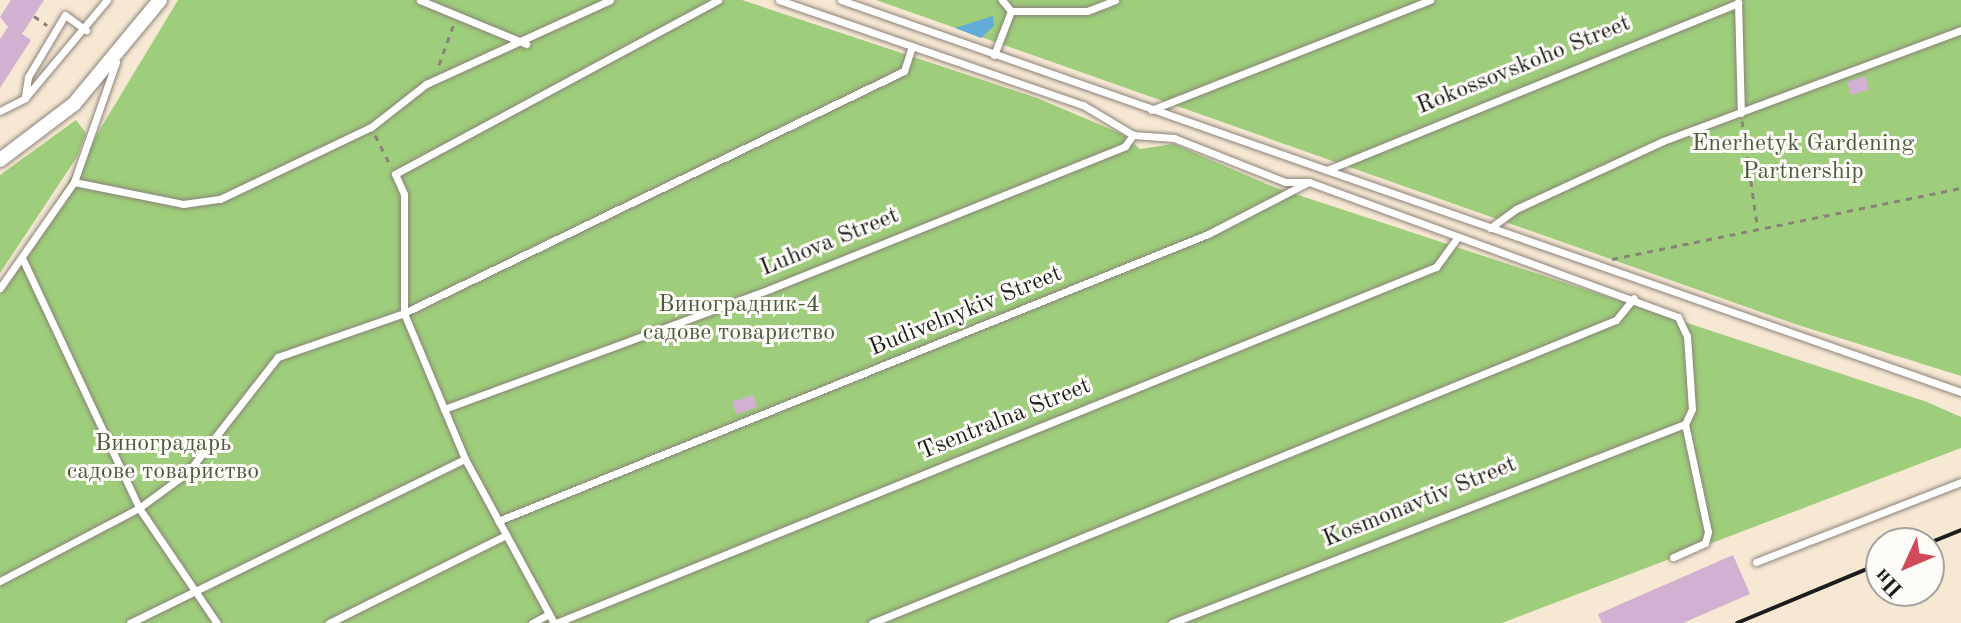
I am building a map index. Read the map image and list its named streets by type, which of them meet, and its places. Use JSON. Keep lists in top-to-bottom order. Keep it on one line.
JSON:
{"streets":{"lane":["Rokossovskoho Street","Luhova Street","Budivelnykiv Street","Tsentralna Street","Kosmonavtiv Street"]},"parks":["Enerhetyk Gardening Partnership","Виноградник-4 садове товариство","Виноградарь садове товариство"],"north":"bottom left"}
